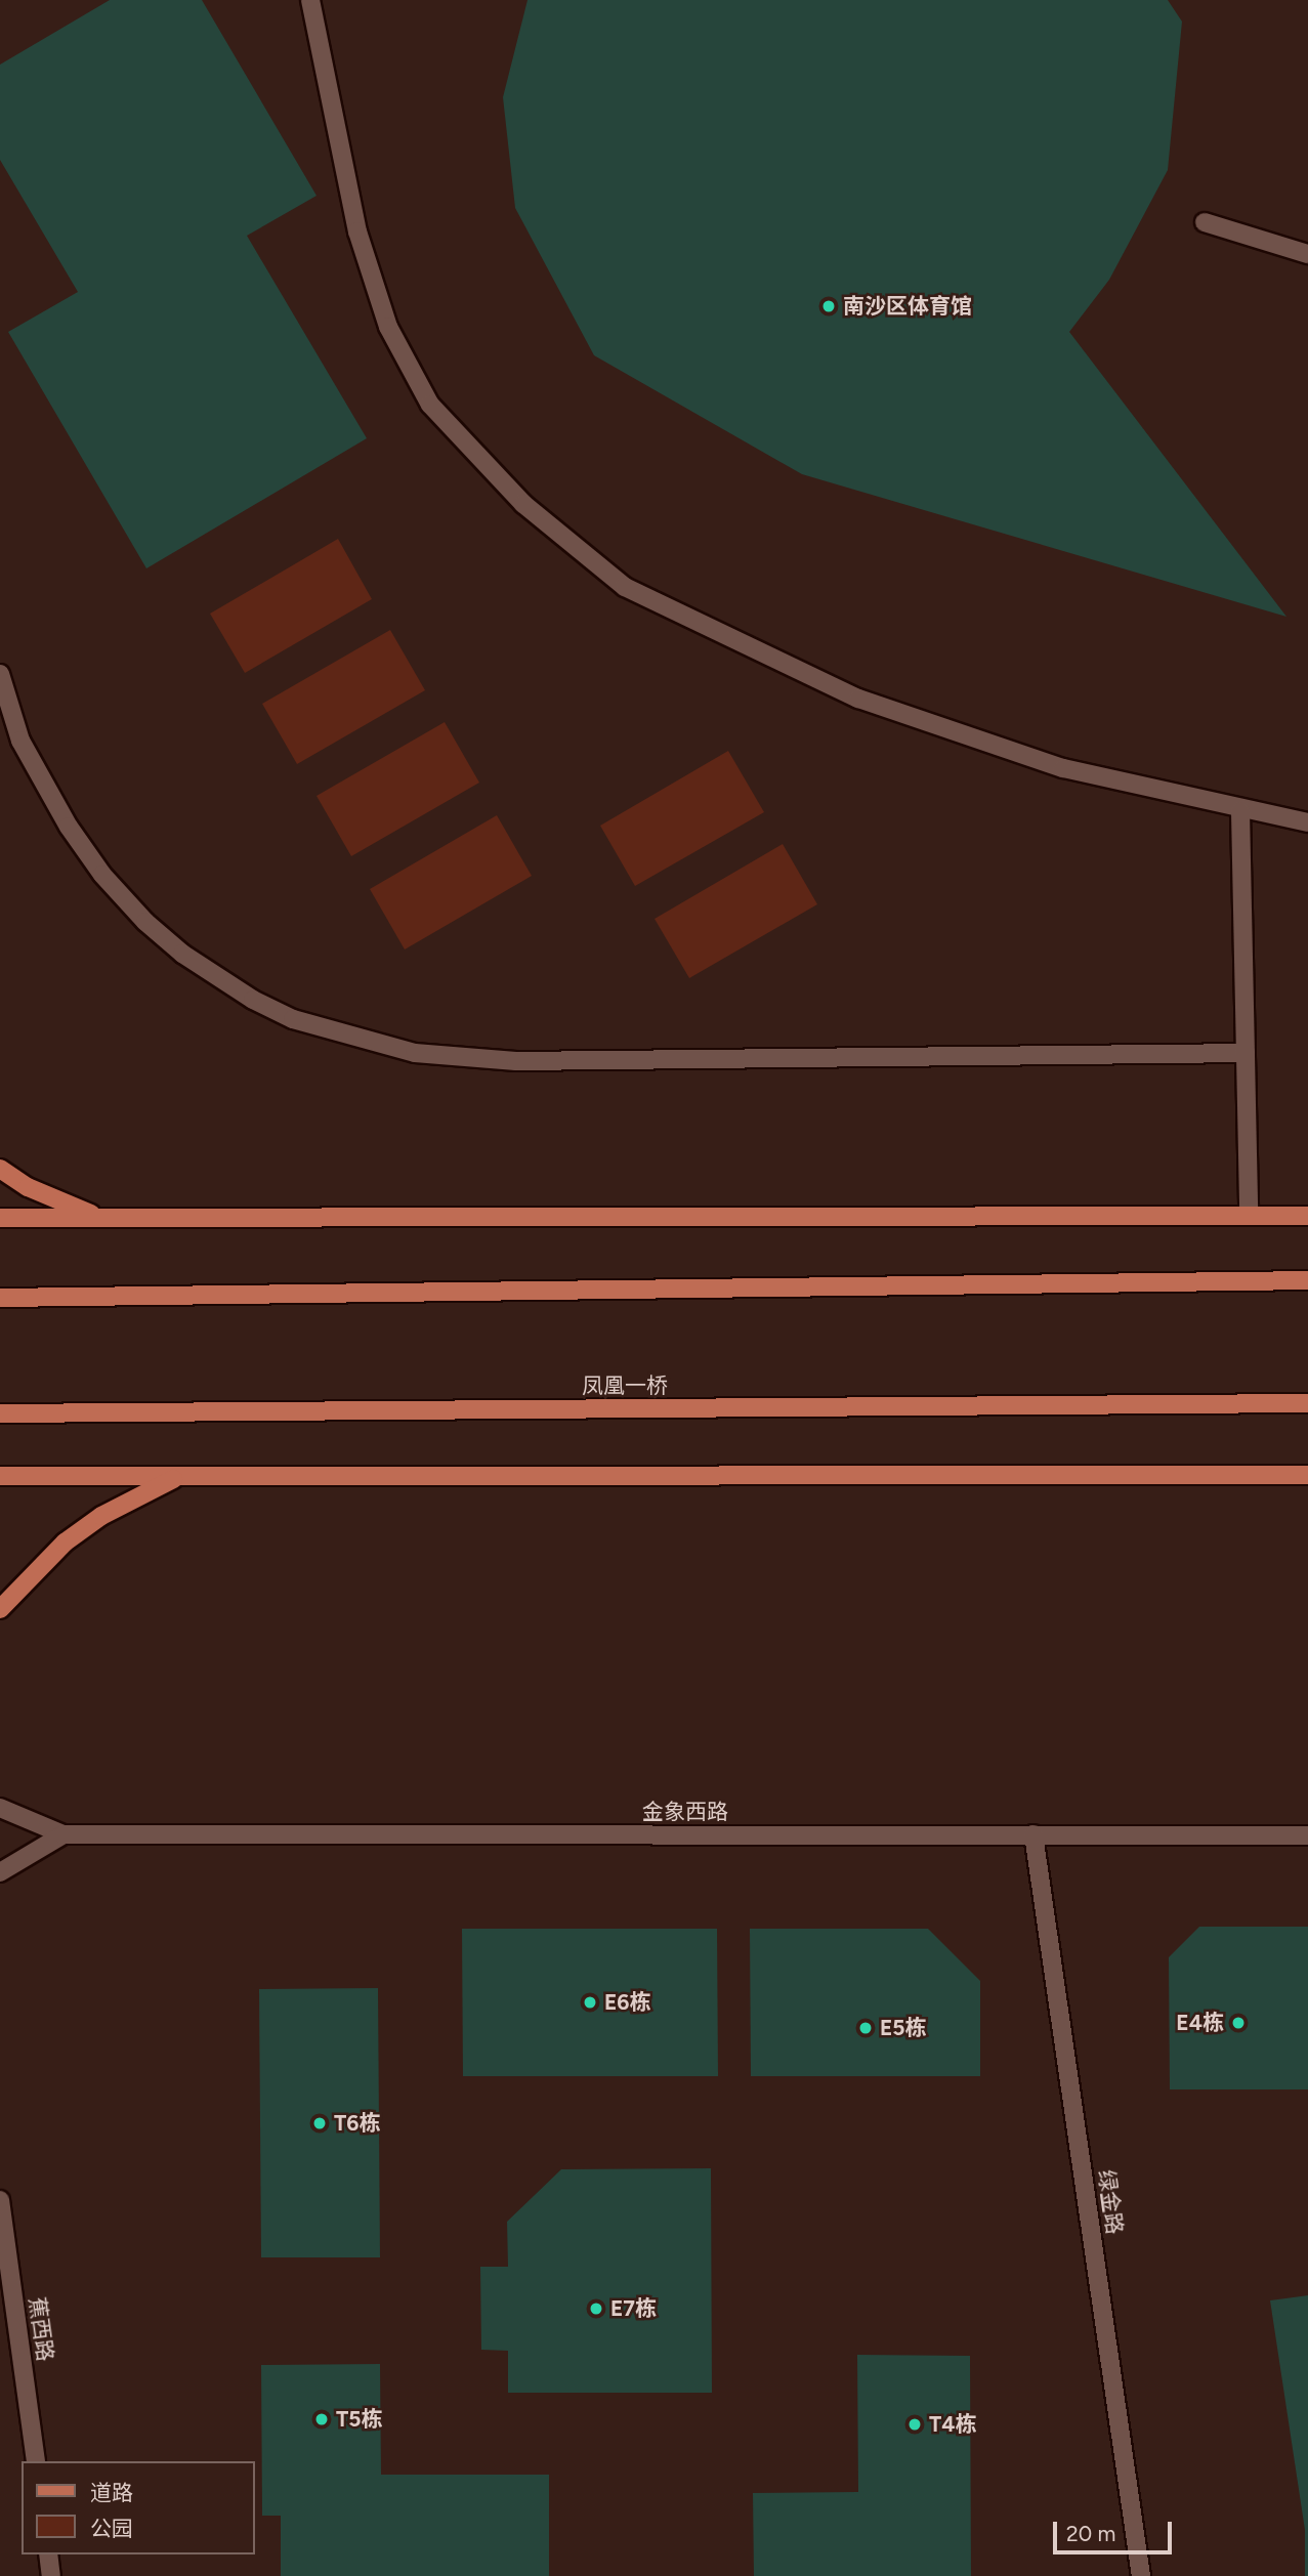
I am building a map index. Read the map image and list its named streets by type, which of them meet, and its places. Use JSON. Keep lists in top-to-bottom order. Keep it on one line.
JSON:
{"streets":{"main road":["凤凰一桥"],"street":["金象西路","绿金路","蕉西路"]},"crossings":[["金象西路","绿金路"]],"places":["南沙区体育馆","E6栋","E4栋","E5栋","T6栋","E7栋","T5栋","T4栋"],"legend":["道路","公园"],"scale_bar":"20 m"}
